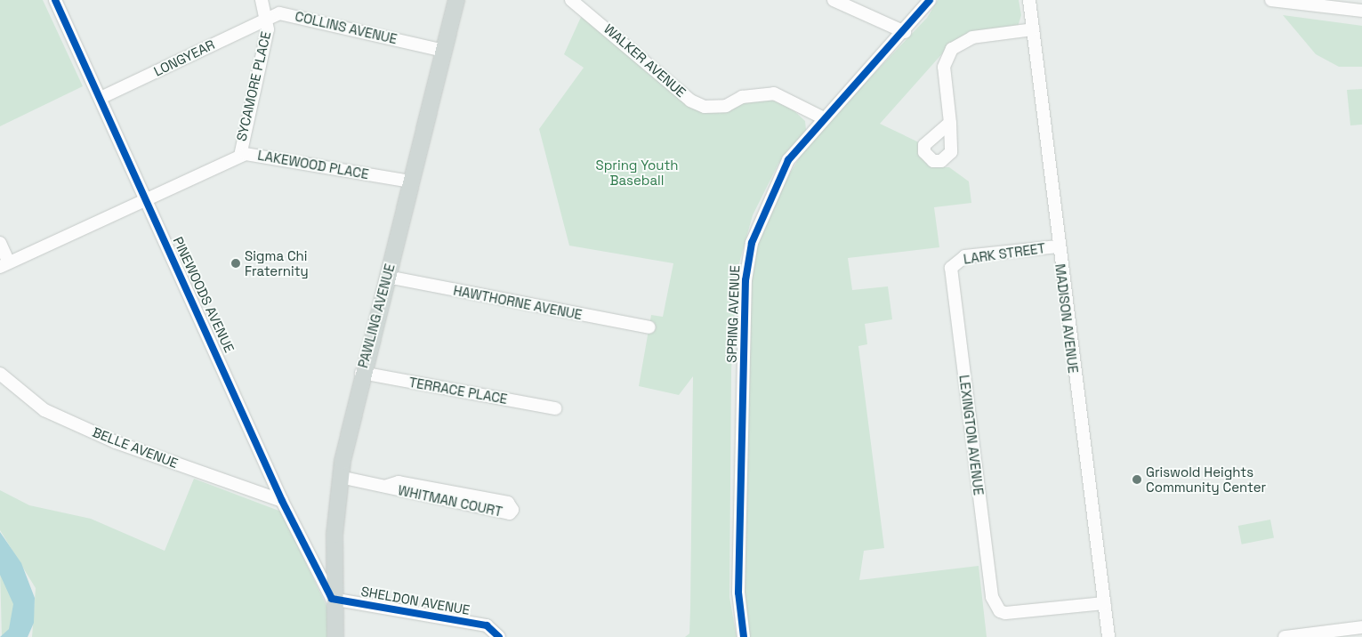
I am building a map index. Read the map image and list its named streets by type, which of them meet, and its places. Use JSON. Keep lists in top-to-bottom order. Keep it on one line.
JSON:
{"streets":{"main road":["PAWLING AVENUE"],"street":["COLLINS AVENUE","LONGYEAR","WALKER AVENUE","SYCAMORE PLACE","LAKEWOOD PLACE","LARK STREET","PINEWOODS AVENUE","HAWTHORNE AVENUE","SPRING AVENUE","MADISON AVENUE","TERRACE PLACE","LEXINGTON AVENUE","BELLE AVENUE","WHITMAN COURT","SHELDON AVENUE"]},"crossings":[["COLLINS AVENUE","LONGYEAR"],["COLLINS AVENUE","SYCAMORE PLACE"],["COLLINS AVENUE","PAWLING AVENUE"],["LONGYEAR","SYCAMORE PLACE"],["LONGYEAR","PINEWOODS AVENUE"],["WALKER AVENUE","SPRING AVENUE"],["SYCAMORE PLACE","LAKEWOOD PLACE"],["LAKEWOOD PLACE","PINEWOODS AVENUE"],["LAKEWOOD PLACE","PAWLING AVENUE"],["LARK STREET","MADISON AVENUE"],["LARK STREET","LEXINGTON AVENUE"],["PINEWOODS AVENUE","PAWLING AVENUE"],["PINEWOODS AVENUE","BELLE AVENUE"],["PINEWOODS AVENUE","SHELDON AVENUE"],["HAWTHORNE AVENUE","PAWLING AVENUE"],["PAWLING AVENUE","TERRACE PLACE"],["PAWLING AVENUE","WHITMAN COURT"],["PAWLING AVENUE","SHELDON AVENUE"],["MADISON AVENUE","LEXINGTON AVENUE"]],"parks":["Spring Youth Baseball"],"places":["Sigma Chi Fraternity","Griswold Heights Community Center"]}
